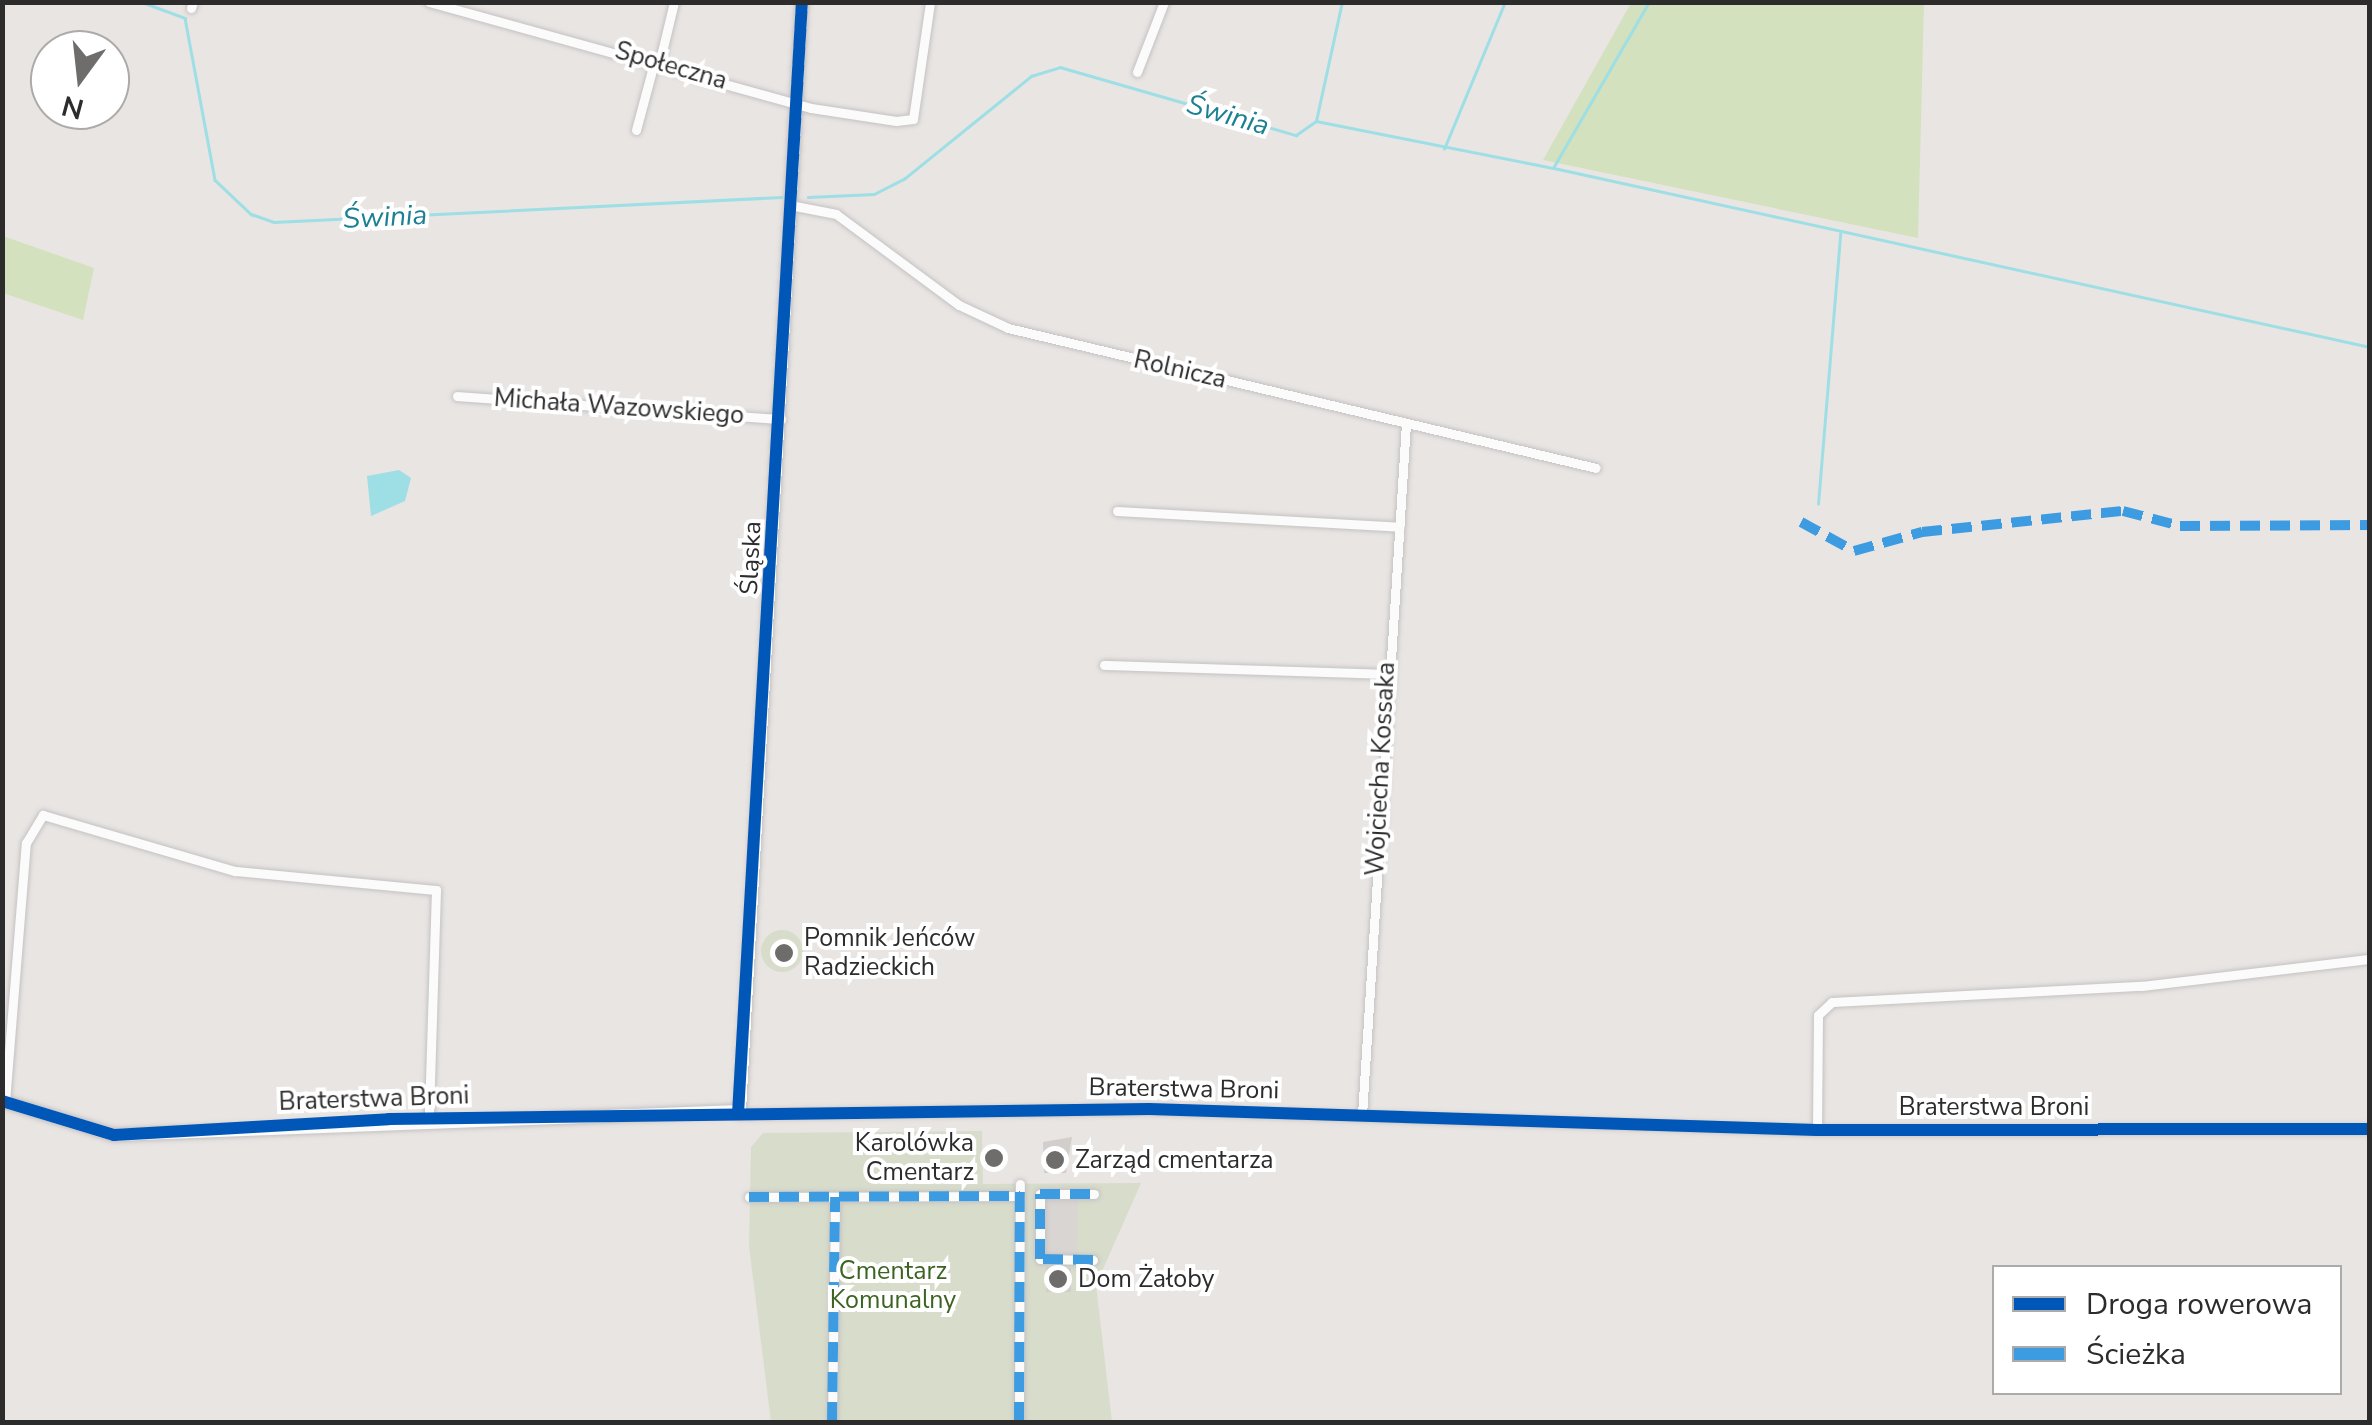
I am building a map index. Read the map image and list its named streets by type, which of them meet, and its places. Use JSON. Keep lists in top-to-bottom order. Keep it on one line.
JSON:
{"streets":{"street":["Społeczna","Rolnicza","Michała Wazowskiego","Śląska","Wojciecha Kossaka","Braterstwa Broni"]},"crossings":[["Społeczna","Śląska"],["Rolnicza","Śląska"],["Rolnicza","Wojciecha Kossaka"],["Michała Wazowskiego","Śląska"],["Śląska","Braterstwa Broni"],["Wojciecha Kossaka","Braterstwa Broni"]],"water":["Świnia"],"parks":["Cmentarz Komunalny"],"places":["Pomnik Jeńców Radzieckich","Karolówka Cmentarz","Zarząd cmentarza","Dom Żałoby"],"legend":["Droga rowerowa","Ścieżka"],"north":"bottom"}
